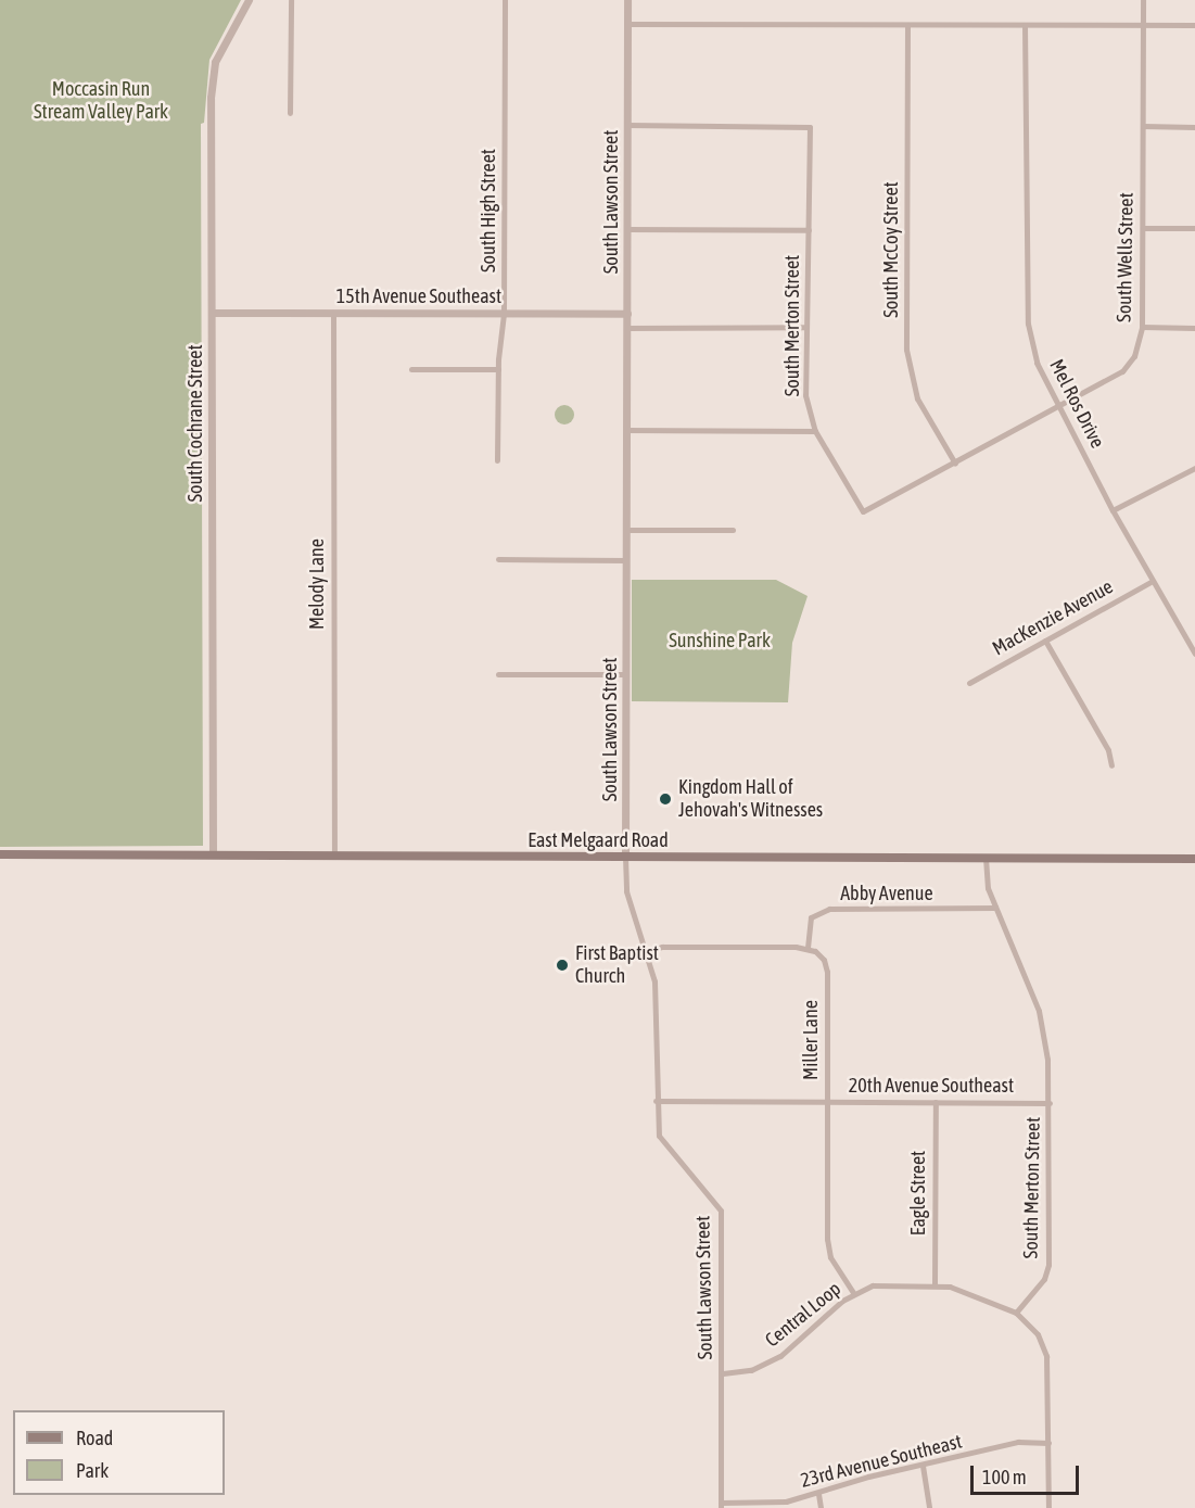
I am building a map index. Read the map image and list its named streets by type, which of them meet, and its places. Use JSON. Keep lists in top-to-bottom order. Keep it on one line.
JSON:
{"streets":{"main road":["East Melgaard Road"],"street":["South Lawson Street","South High Street","South McCoy Street","South Wells Street","15th Avenue Southeast","South Merton Street","Mel Ros Drive","South Cochrane Street","Melody Lane","MacKenzie Avenue","Abby Avenue","Miller Lane","20th Avenue Southeast","Eagle Street","Central Loop","23rd Avenue Southeast"]},"crossings":[["South Lawson Street","15th Avenue Southeast"],["South Lawson Street","South Merton Street"],["South Lawson Street","East Melgaard Road"],["South Lawson Street","20th Avenue Southeast"],["South Lawson Street","Central Loop"],["South Lawson Street","23rd Avenue Southeast"],["South High Street","15th Avenue Southeast"],["South McCoy Street","South Wells Street"],["South Wells Street","South Merton Street"],["South Wells Street","Mel Ros Drive"],["15th Avenue Southeast","South Cochrane Street"],["15th Avenue Southeast","Melody Lane"],["South Merton Street","East Melgaard Road"],["South Merton Street","Abby Avenue"],["South Merton Street","20th Avenue Southeast"],["South Merton Street","Central Loop"],["Mel Ros Drive","MacKenzie Avenue"],["South Cochrane Street","East Melgaard Road"],["Melody Lane","East Melgaard Road"],["Abby Avenue","Miller Lane"],["Miller Lane","20th Avenue Southeast"],["Miller Lane","Central Loop"],["20th Avenue Southeast","Eagle Street"],["Eagle Street","Central Loop"]],"parks":["Moccasin Run Stream Valley Park","Sunshine Park"],"places":["Kingdom Hall of Jehovah's Witnesses","First Baptist Church"],"legend":["Road","Park"],"scale_bar":"100 m"}
